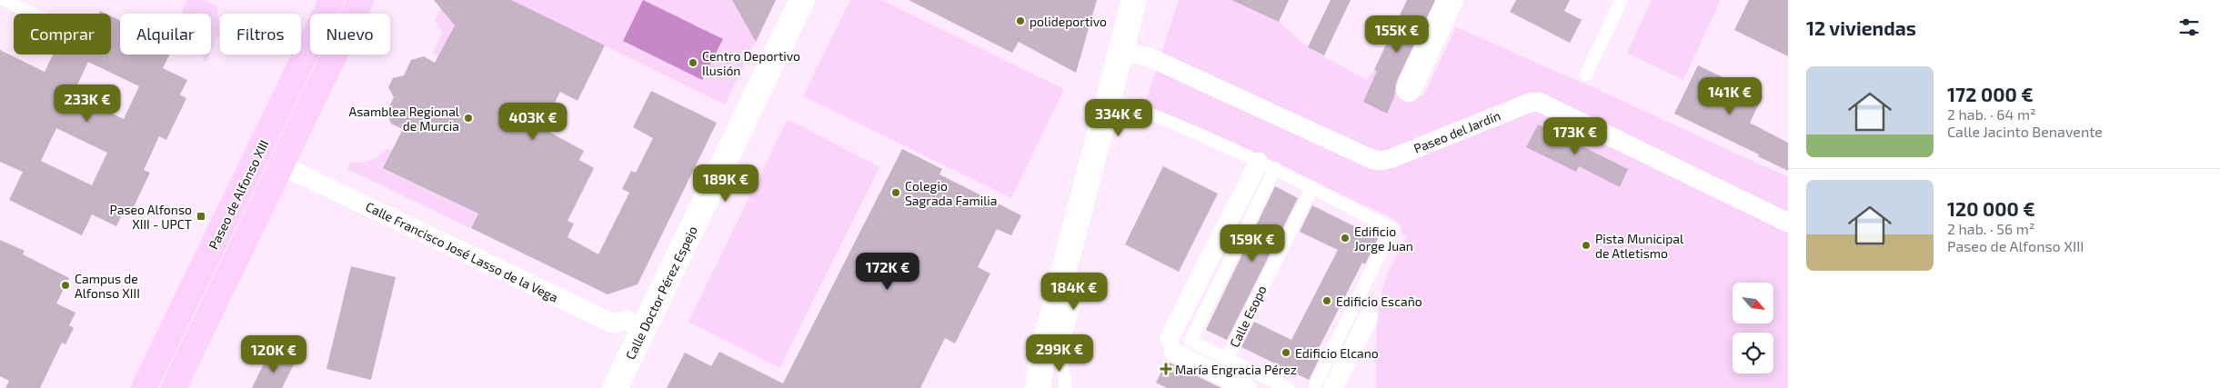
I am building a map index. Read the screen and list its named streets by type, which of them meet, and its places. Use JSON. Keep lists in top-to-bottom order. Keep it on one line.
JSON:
{"streets":{"main road":["Paseo de Alfonso XIII"],"street":["Paseo del Jardín","Calle Francisco José Lasso de la Vega","Calle Doctor Pérez Espejo"],"lane":["Calle Esopo"]},"crossings":[["Paseo de Alfonso XIII","Calle Francisco José Lasso de la Vega"],["Calle Francisco José Lasso de la Vega","Calle Doctor Pérez Espejo"]],"places":{"other":["polideportivo","Centro Deportivo Ilusión","Asamblea Regional de Murcia","Colegio Sagrada Familia","Edificio Jorge Juan","Pista Municipal de Atletismo","Campus de Alfonso XIII","Edificio Escaño","Edificio Elcano"],"transit":["Paseo Alfonso XIII - UPCT"],"health":["María Engracia Pérez"]},"north":"bottom right","page":{"heading":"12 viviendas","chip":["Comprar","Alquilar","Filtros","Nuevo"],"price":["155K €","141K €","233K €","334K €","403K €","173K €","189K €","159K €","172K €","184K €","299K €","120K €"],"list":[{"name":"172 000 €","note":"2 hab. · 64 m² · Calle Jacinto Benavente"},{"name":"120 000 €","note":"2 hab. · 56 m² · Paseo de Alfonso XIII"}]}}
